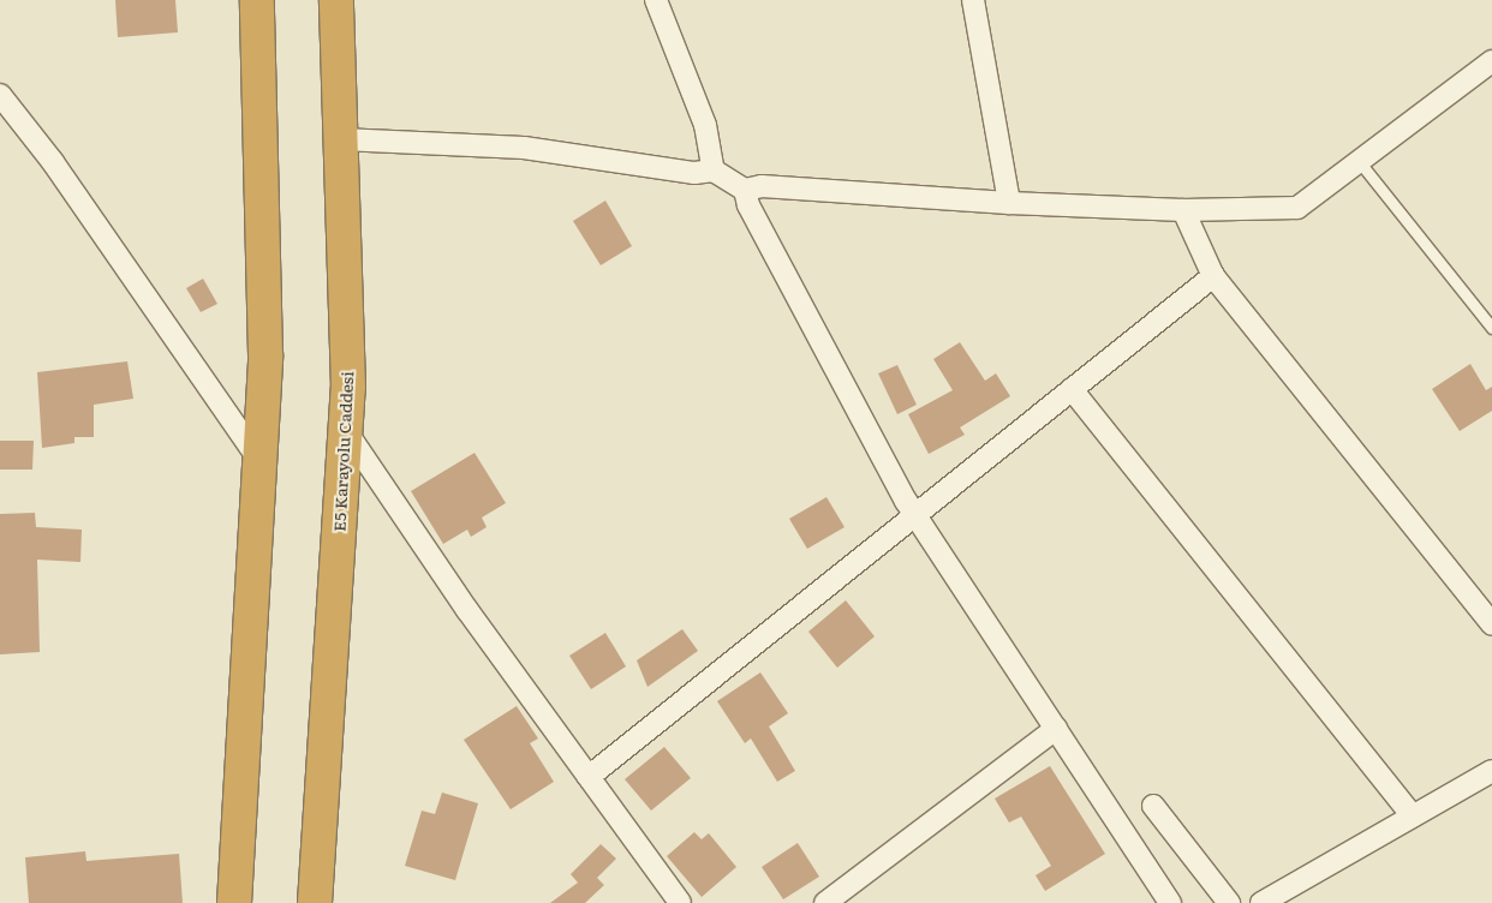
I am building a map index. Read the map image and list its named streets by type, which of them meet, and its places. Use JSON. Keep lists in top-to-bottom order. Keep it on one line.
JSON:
{"streets":{"highway":["E5 Karayolu Caddesi"]}}
